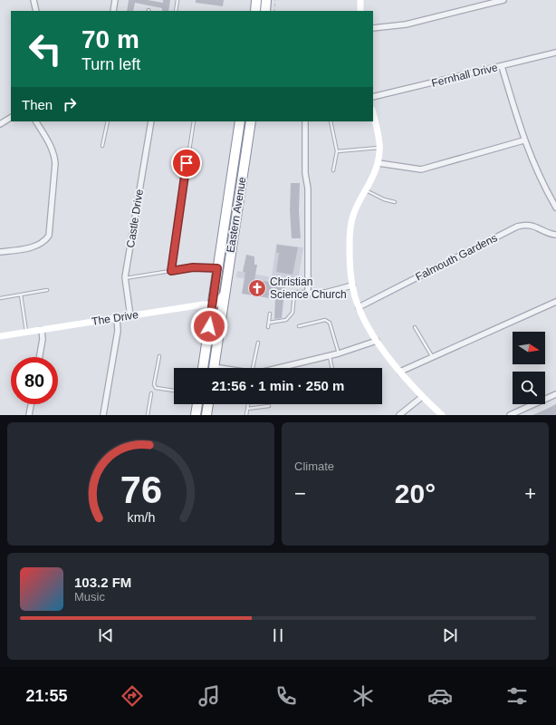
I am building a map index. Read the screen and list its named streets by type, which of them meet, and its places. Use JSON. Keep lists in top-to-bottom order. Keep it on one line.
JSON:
{"streets":{"highway":["Eastern Avenue"],"street":["Fernhall Drive","Castle Drive","Falmouth Gardens","The Drive"]},"crossings":[["Eastern Avenue","The Drive"],["Castle Drive","The Drive"]],"places":{"church":["Christian Science Church"]},"north":"right","page":{"turn":["70 m","Turn left"],"then":"Then","limit":"80","trip":"21:56 · 1 min · 250 m","tile":"Climate","heat":["−","20°","+"],"song":["103.2 FM","Music"],"tabs":"21:55","gauge":["76","km/h"]}}
